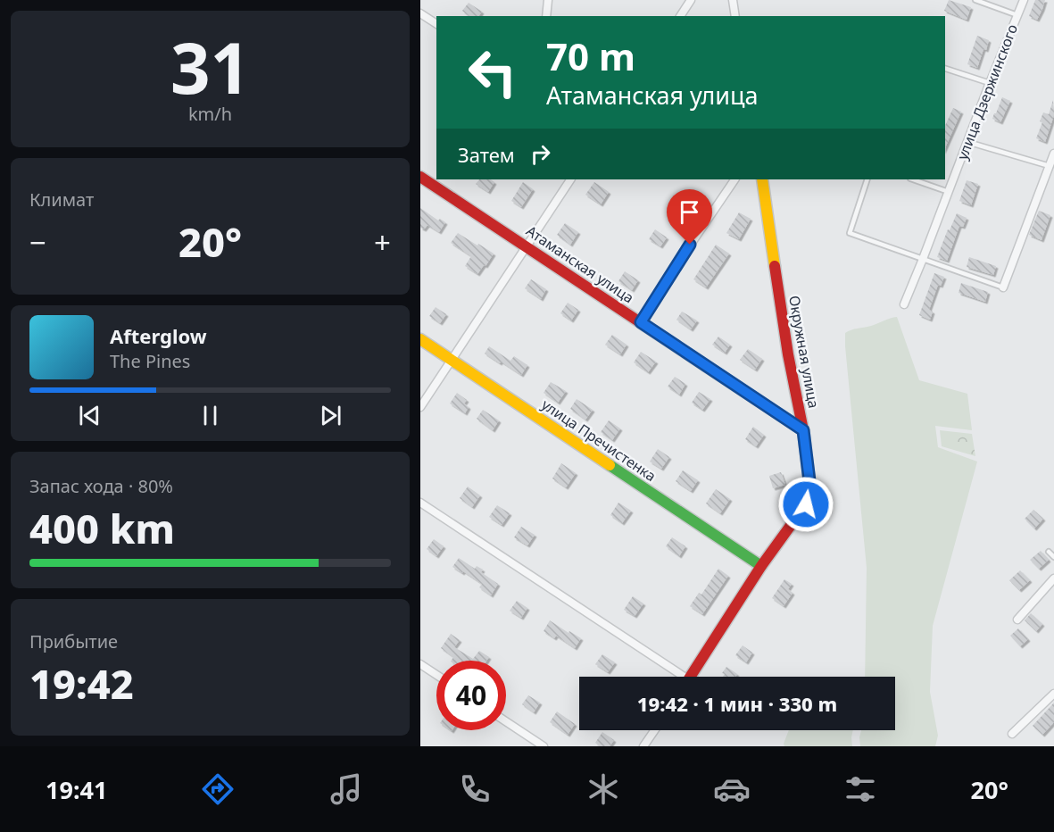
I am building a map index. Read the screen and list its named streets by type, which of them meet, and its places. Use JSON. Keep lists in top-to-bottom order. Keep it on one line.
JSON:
{"streets":{"street":["улица Дзержинского","Атаманская улица","Окружная улица","улица Пречистенка"]},"crossings":[["Атаманская улица","Окружная улица"],["Окружная улица","улица Пречистенка"]],"page":{"tile":[["31","km/h"],"Климат",["Запас хода · 80%","400 km"],["Прибытие","19:42"]],"turn":["70 m","Атаманская улица"],"then":"Затем","heat":["−","20°","+"],"song":["Afterglow","The Pines"],"limit":"40","trip":"19:42 · 1 мин · 330 m","tabs":["19:41","20°"]}}
